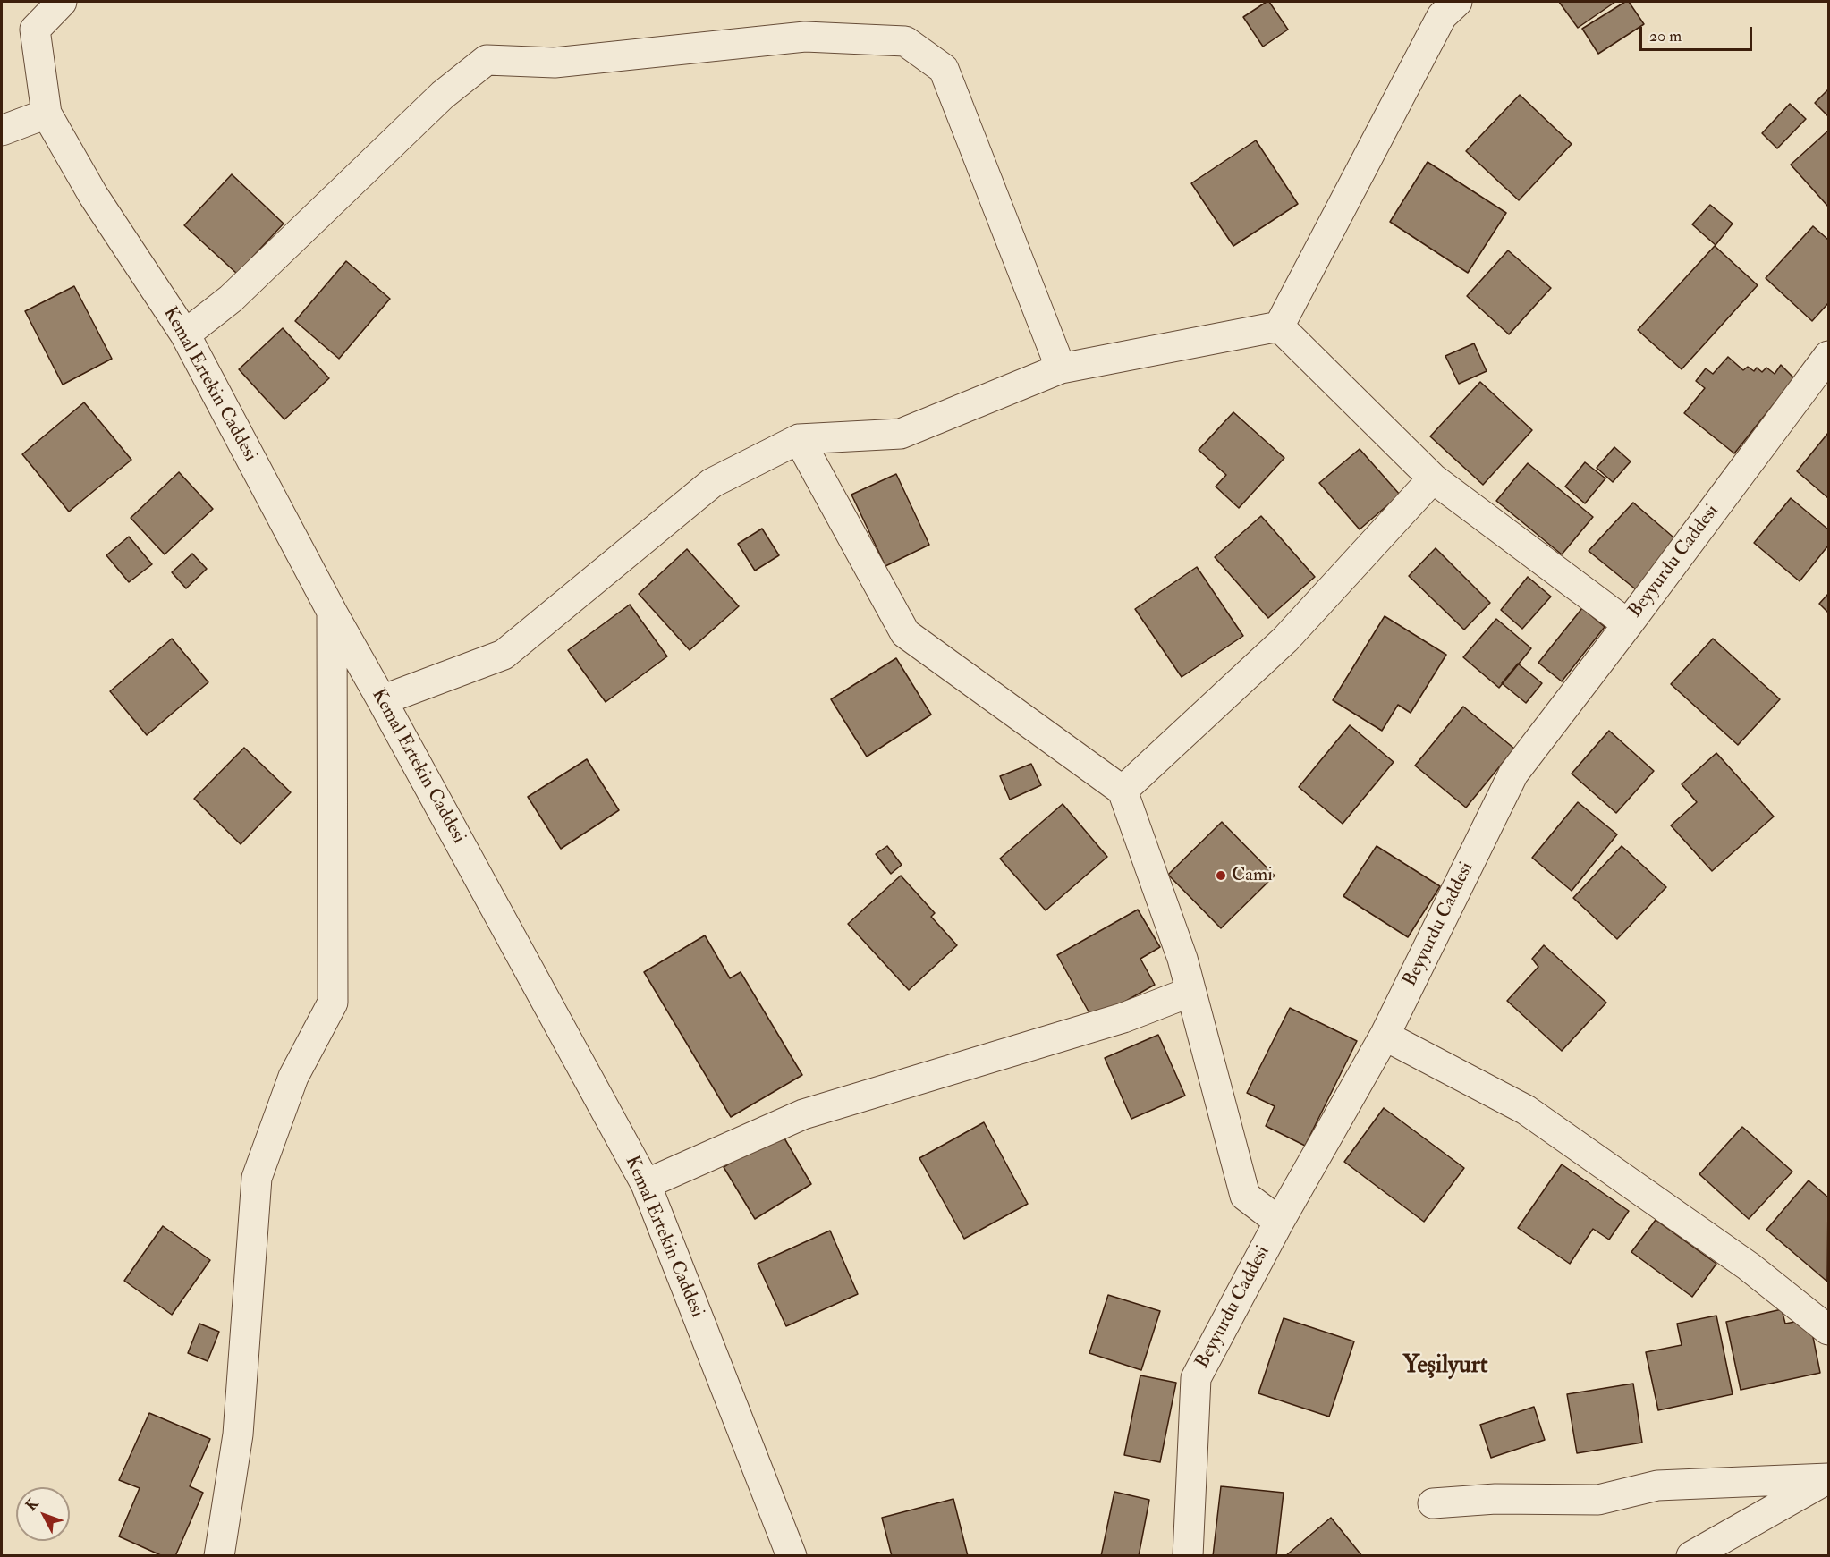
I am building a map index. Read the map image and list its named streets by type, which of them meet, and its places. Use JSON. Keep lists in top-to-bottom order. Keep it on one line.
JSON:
{"streets":{"street":["Kemal Ertekin Caddesi","Beyyurdu Caddesi"]},"districts":["Yeşilyurt"],"places":["Cami"],"scale_bar":"20 m","north":"top left"}
